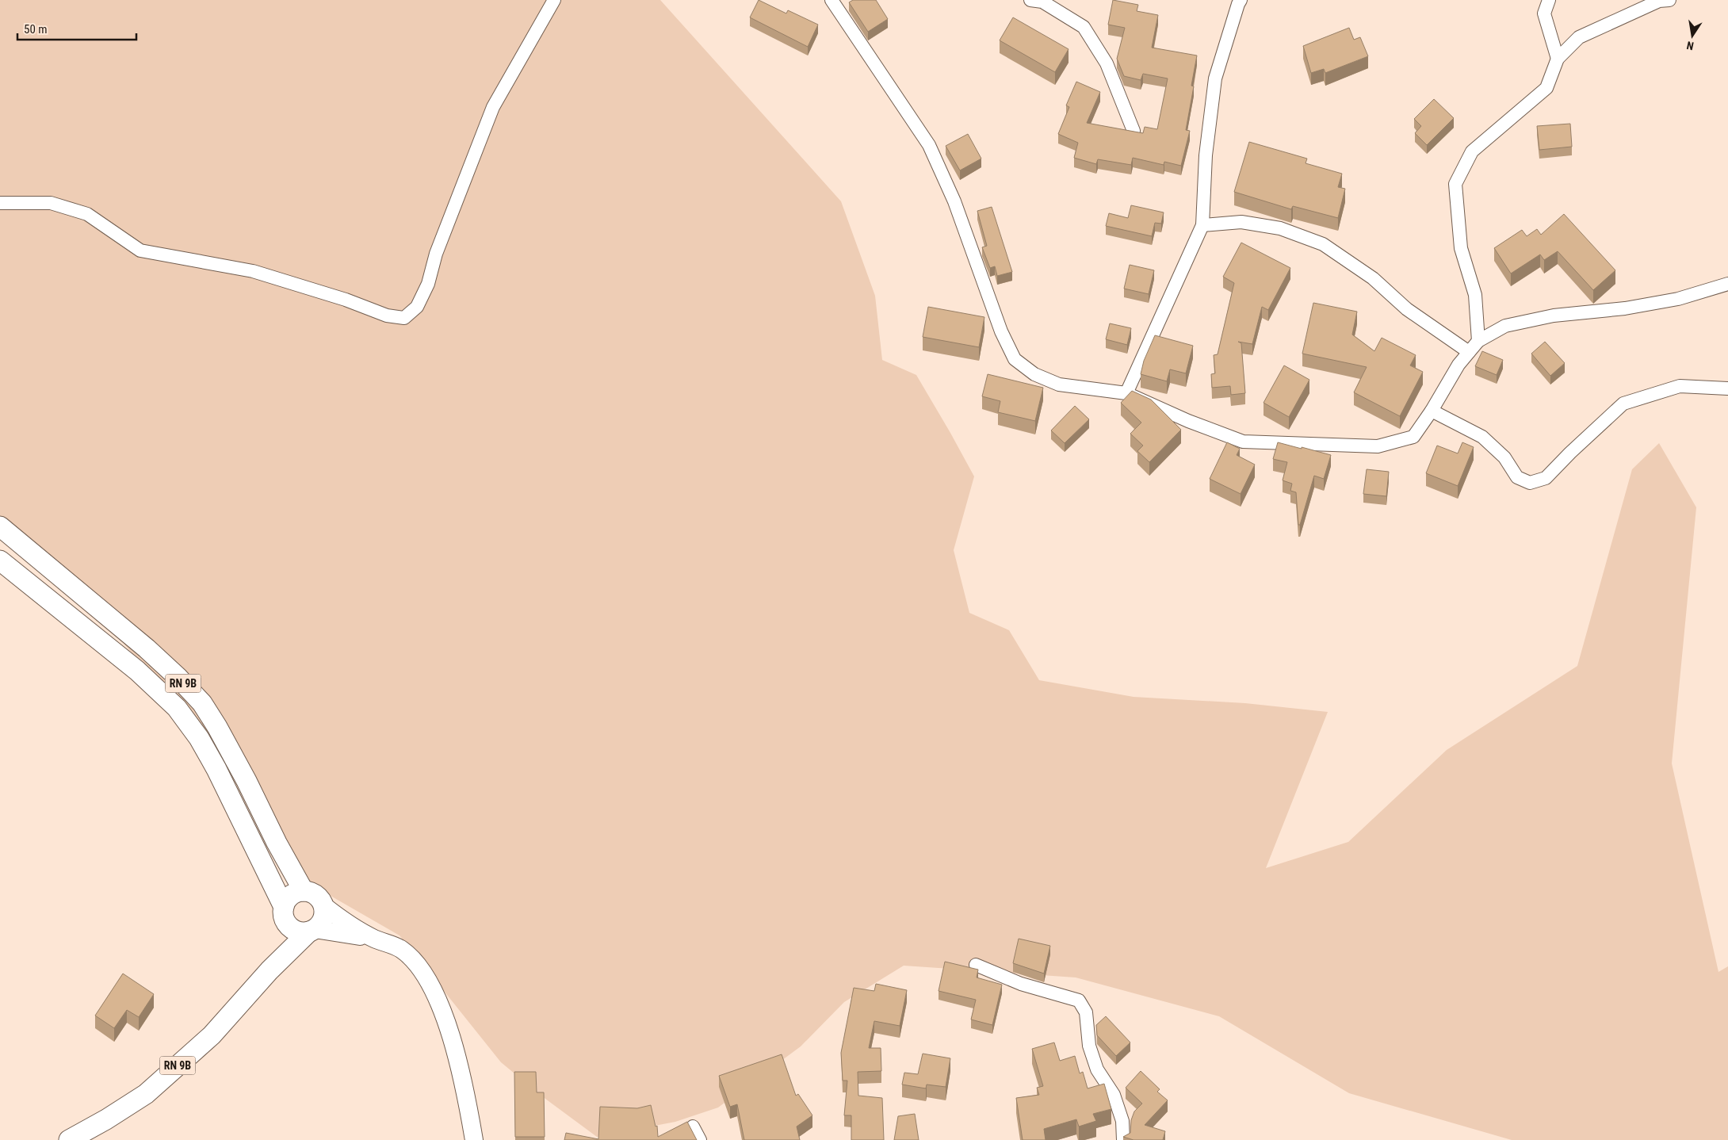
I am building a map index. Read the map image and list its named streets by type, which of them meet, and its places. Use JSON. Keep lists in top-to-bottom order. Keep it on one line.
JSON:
{"streets":{"main road":["RN 9B"]},"scale_bar":"50 m","north":"bottom"}
